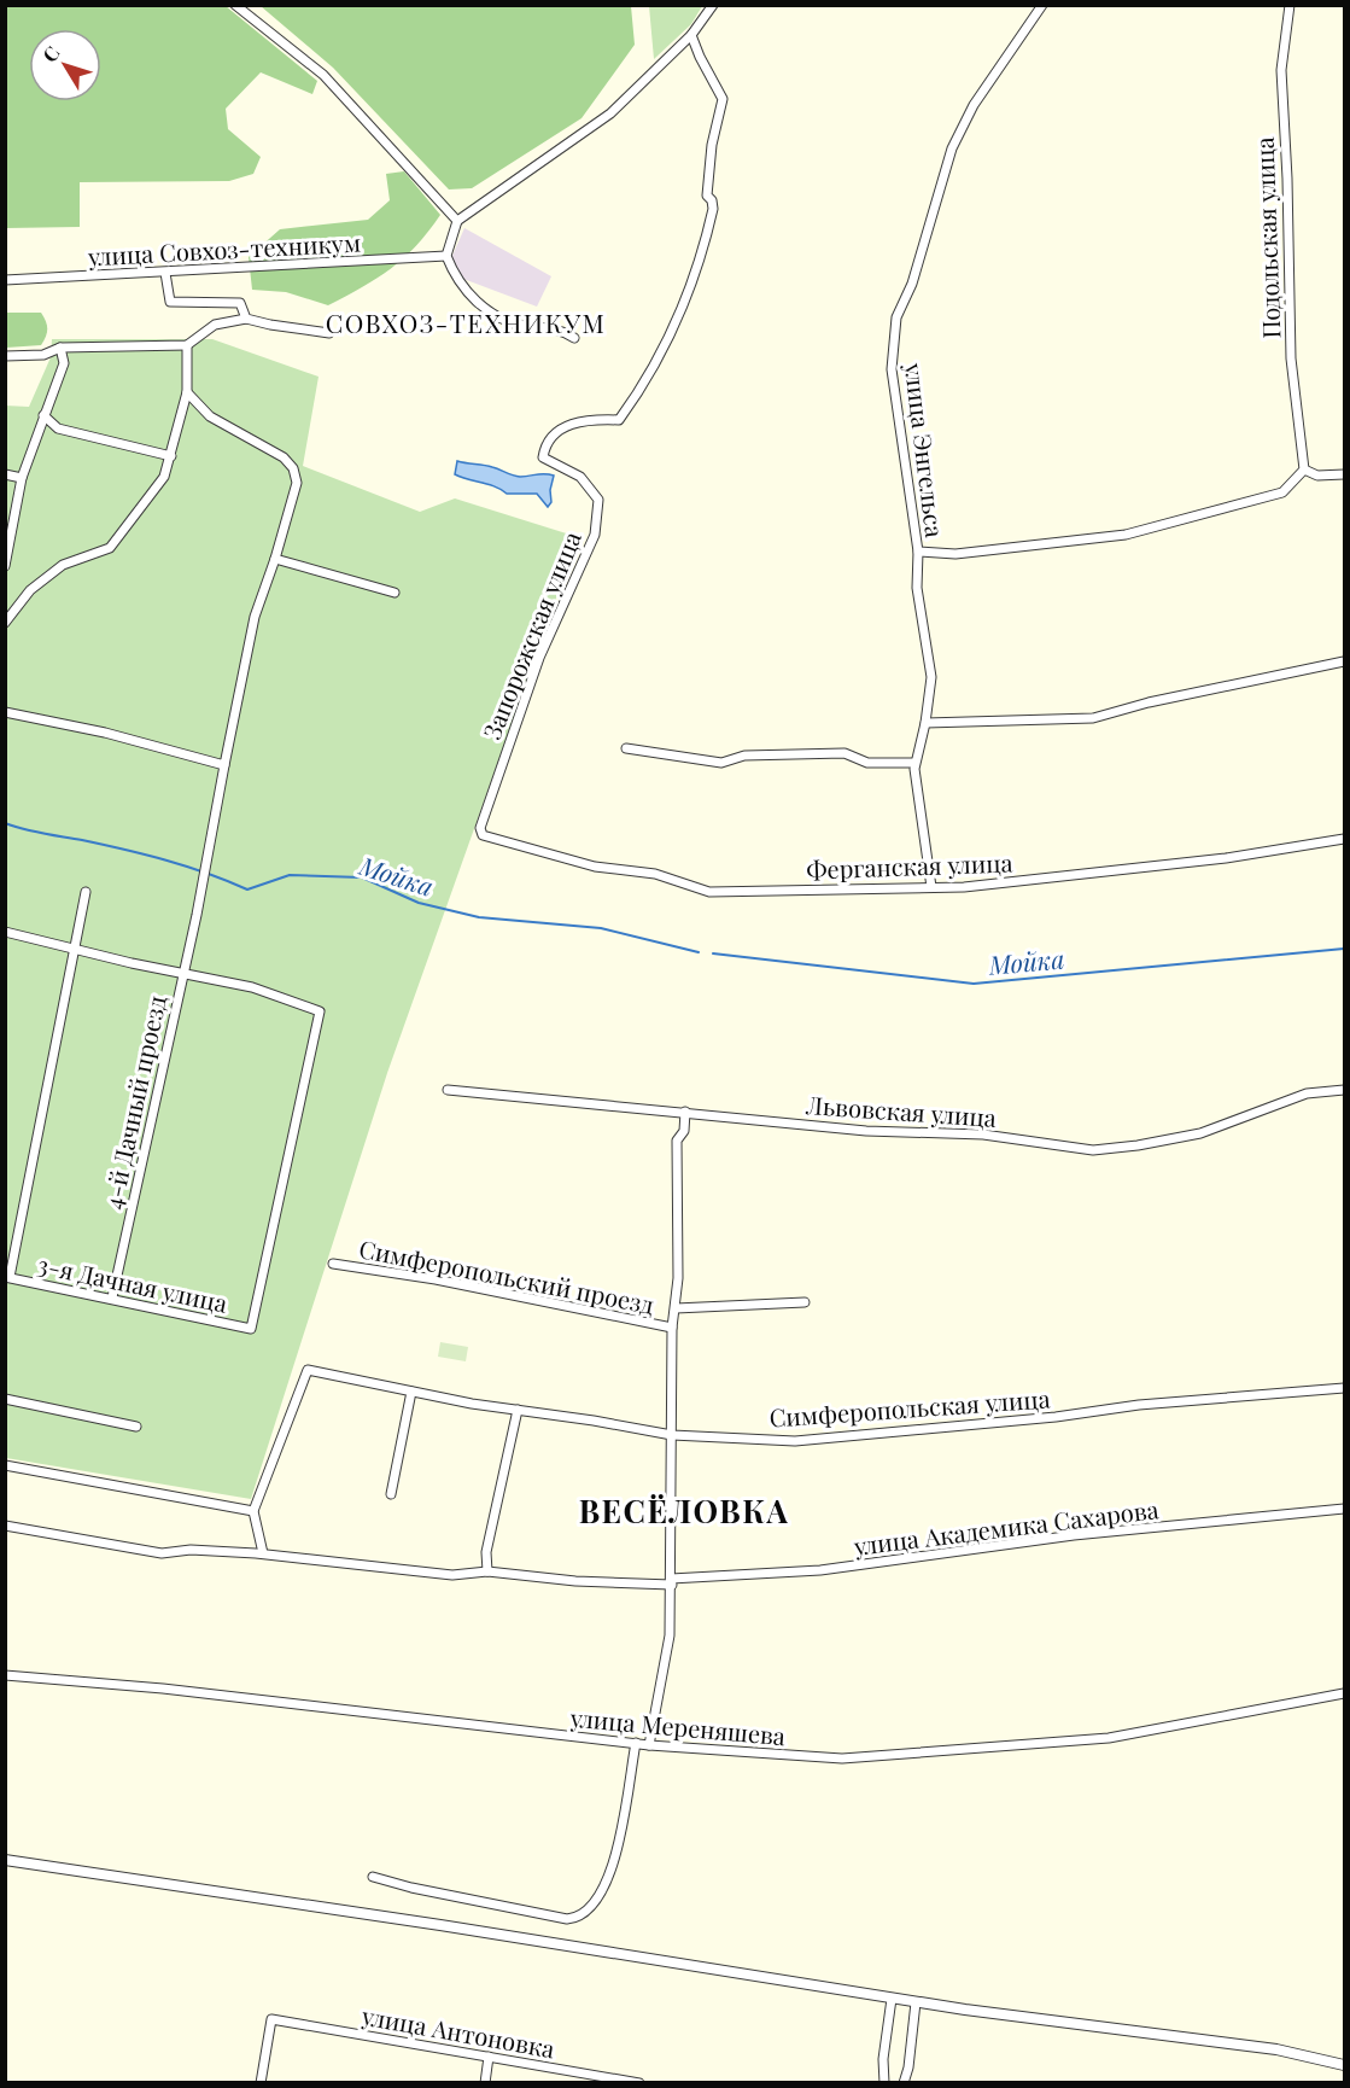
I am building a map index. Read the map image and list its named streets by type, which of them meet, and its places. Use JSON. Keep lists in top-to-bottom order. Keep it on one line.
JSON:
{"streets":{"street":["Подольская улица","улица Совхоз-техникум","улица Энгельса","Запорожская улица","Ферганская улица","4-й Дачный проезд","Львовская улица","Симферопольский проезд","3-я Дачная улица","Симферопольская улица","улица Академика Сахарова","улица Мереняшева","улица Антоновка"]},"crossings":[["улица Энгельса","Ферганская улица"],["Запорожская улица","Ферганская улица"],["4-й Дачный проезд","3-я Дачная улица"]],"districts":["СОВХОЗ-ТЕХНИКУМ","ВЕСЁЛОВКА"],"water":["Мойка"],"north":"top left"}
